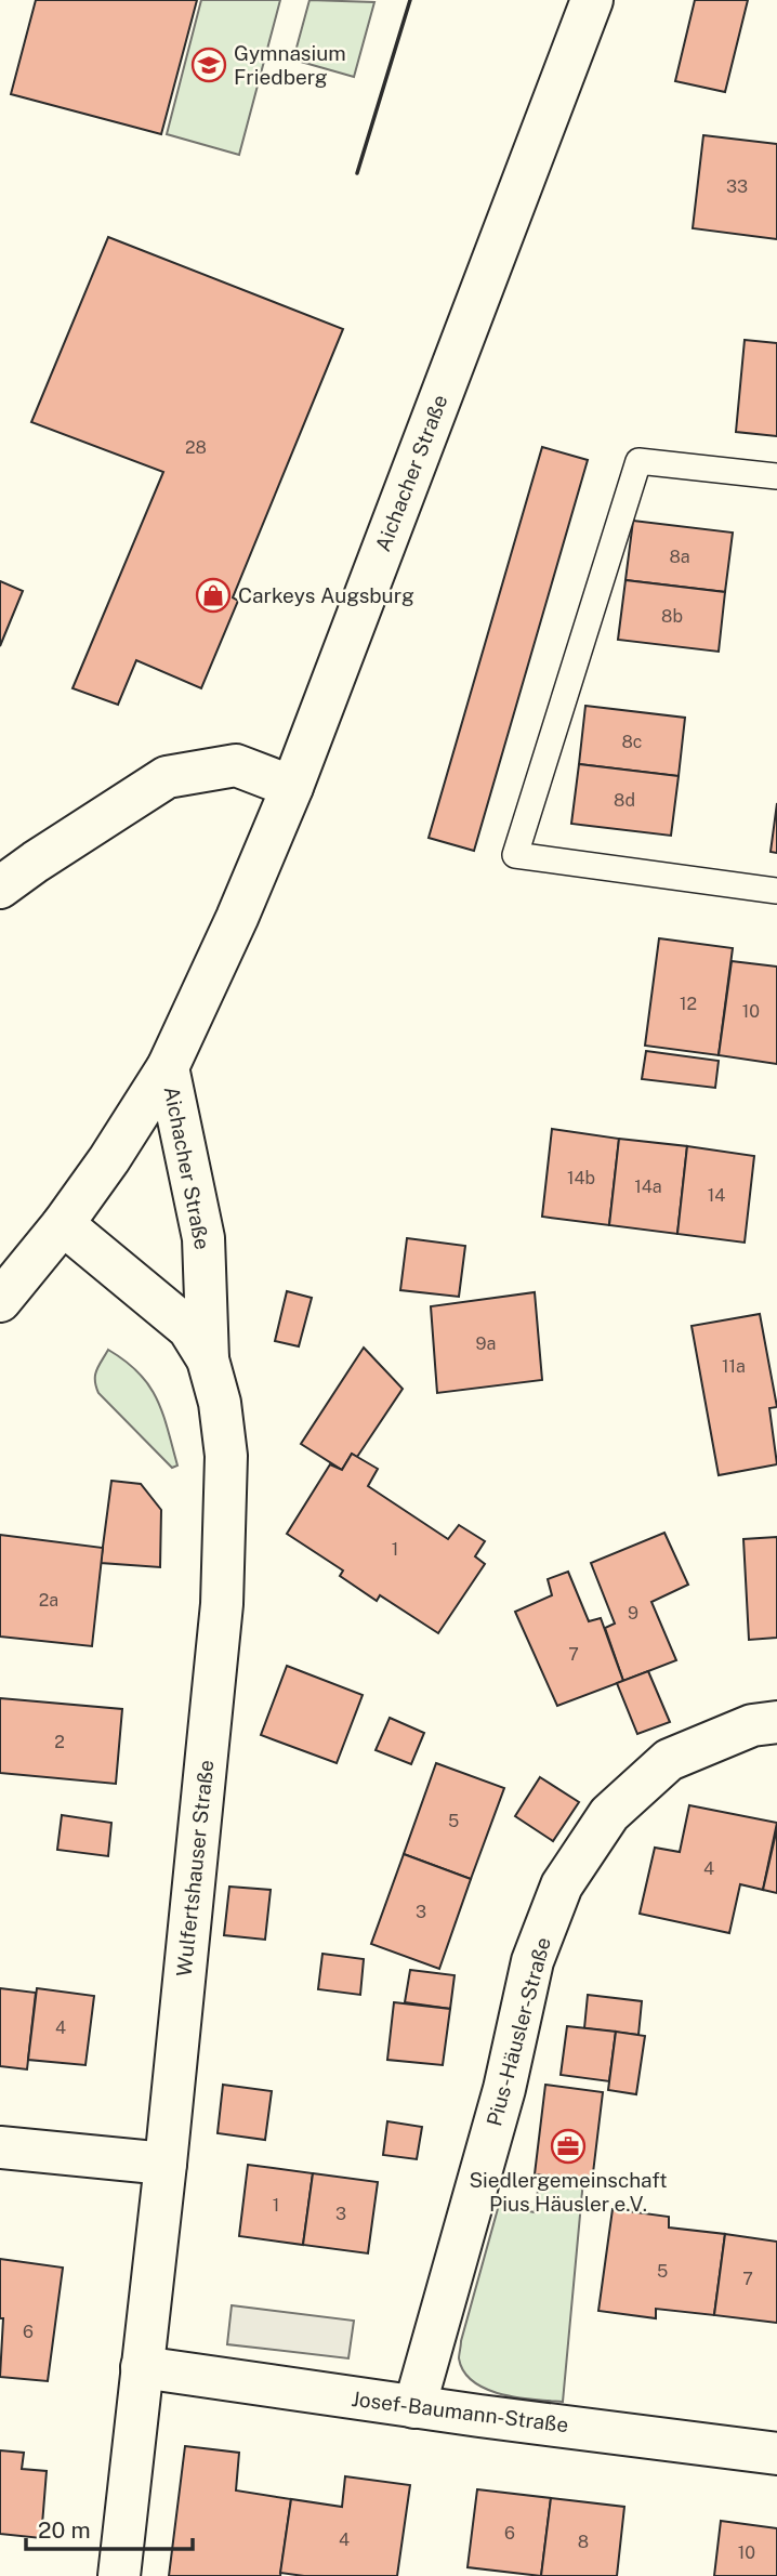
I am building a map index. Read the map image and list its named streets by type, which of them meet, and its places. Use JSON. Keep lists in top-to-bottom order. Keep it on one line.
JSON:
{"streets":{"main road":["Aichacher Straße","Wulfertshauser Straße","Pius-Häusler-Straße","Josef-Baumann-Straße"]},"crossings":[["Aichacher Straße","Wulfertshauser Straße"],["Wulfertshauser Straße","Josef-Baumann-Straße"],["Pius-Häusler-Straße","Josef-Baumann-Straße"]],"places":{"school or university":["Gymnasium Friedberg"],"shop":["Carkeys Augsburg"],"office":["Siedlergemeinschaft Pius Häusler e.V."]},"house_numbers":["33","28","8a","8b","8c","8d","12","10","14b","14a","14","9a","11a","1","2a","9","7","2","5","4","3","4","1","3","5","7","6","6","4","8","10"],"scale_bar":"20 m"}
